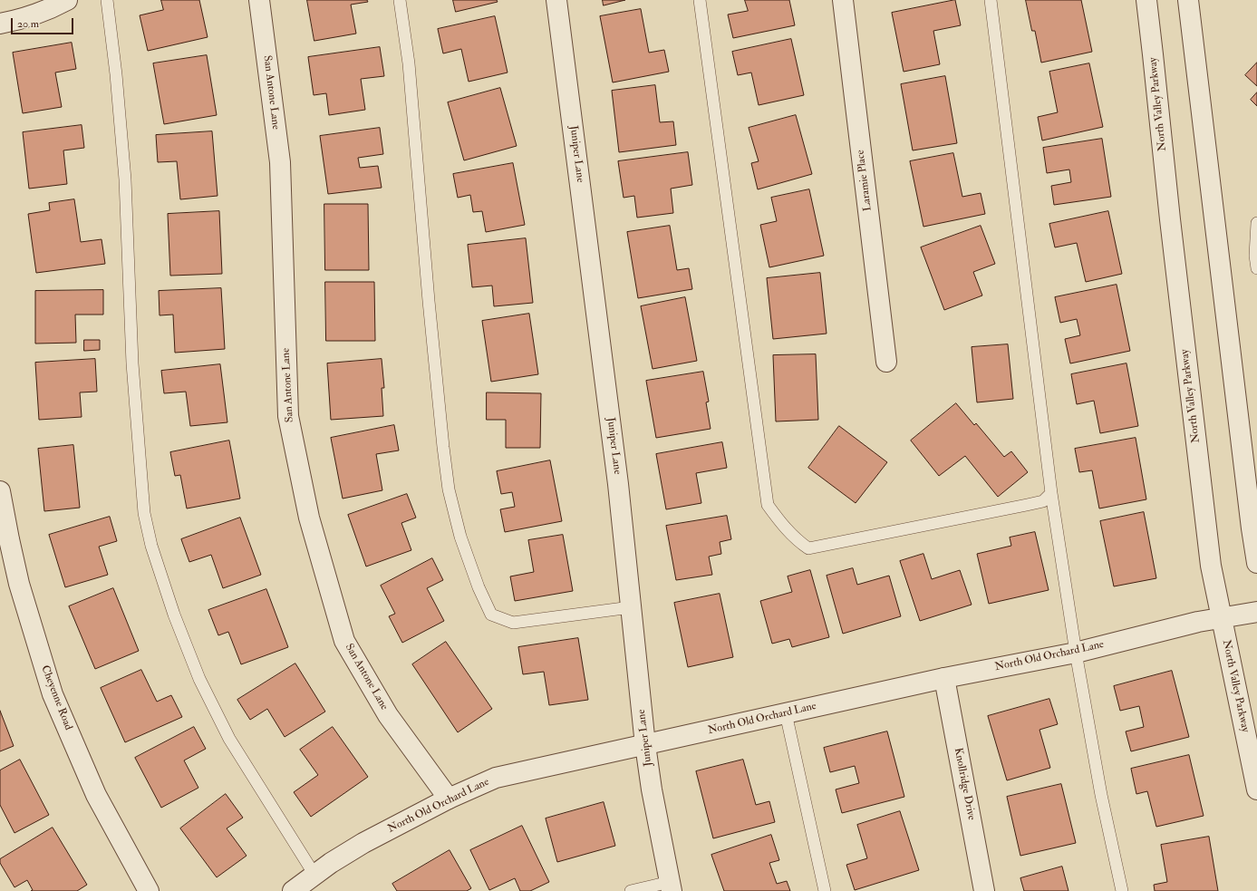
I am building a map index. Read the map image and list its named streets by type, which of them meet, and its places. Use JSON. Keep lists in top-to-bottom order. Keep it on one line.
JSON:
{"streets":{"street":["San Antone Lane","North Valley Parkway","Juniper Lane","Laramie Place","North Old Orchard Lane","Cheyenne Road","Knollridge Drive"]},"crossings":[["San Antone Lane","North Old Orchard Lane"],["North Valley Parkway","North Old Orchard Lane"],["Juniper Lane","North Old Orchard Lane"],["North Old Orchard Lane","Knollridge Drive"]],"scale_bar":"20 m"}
